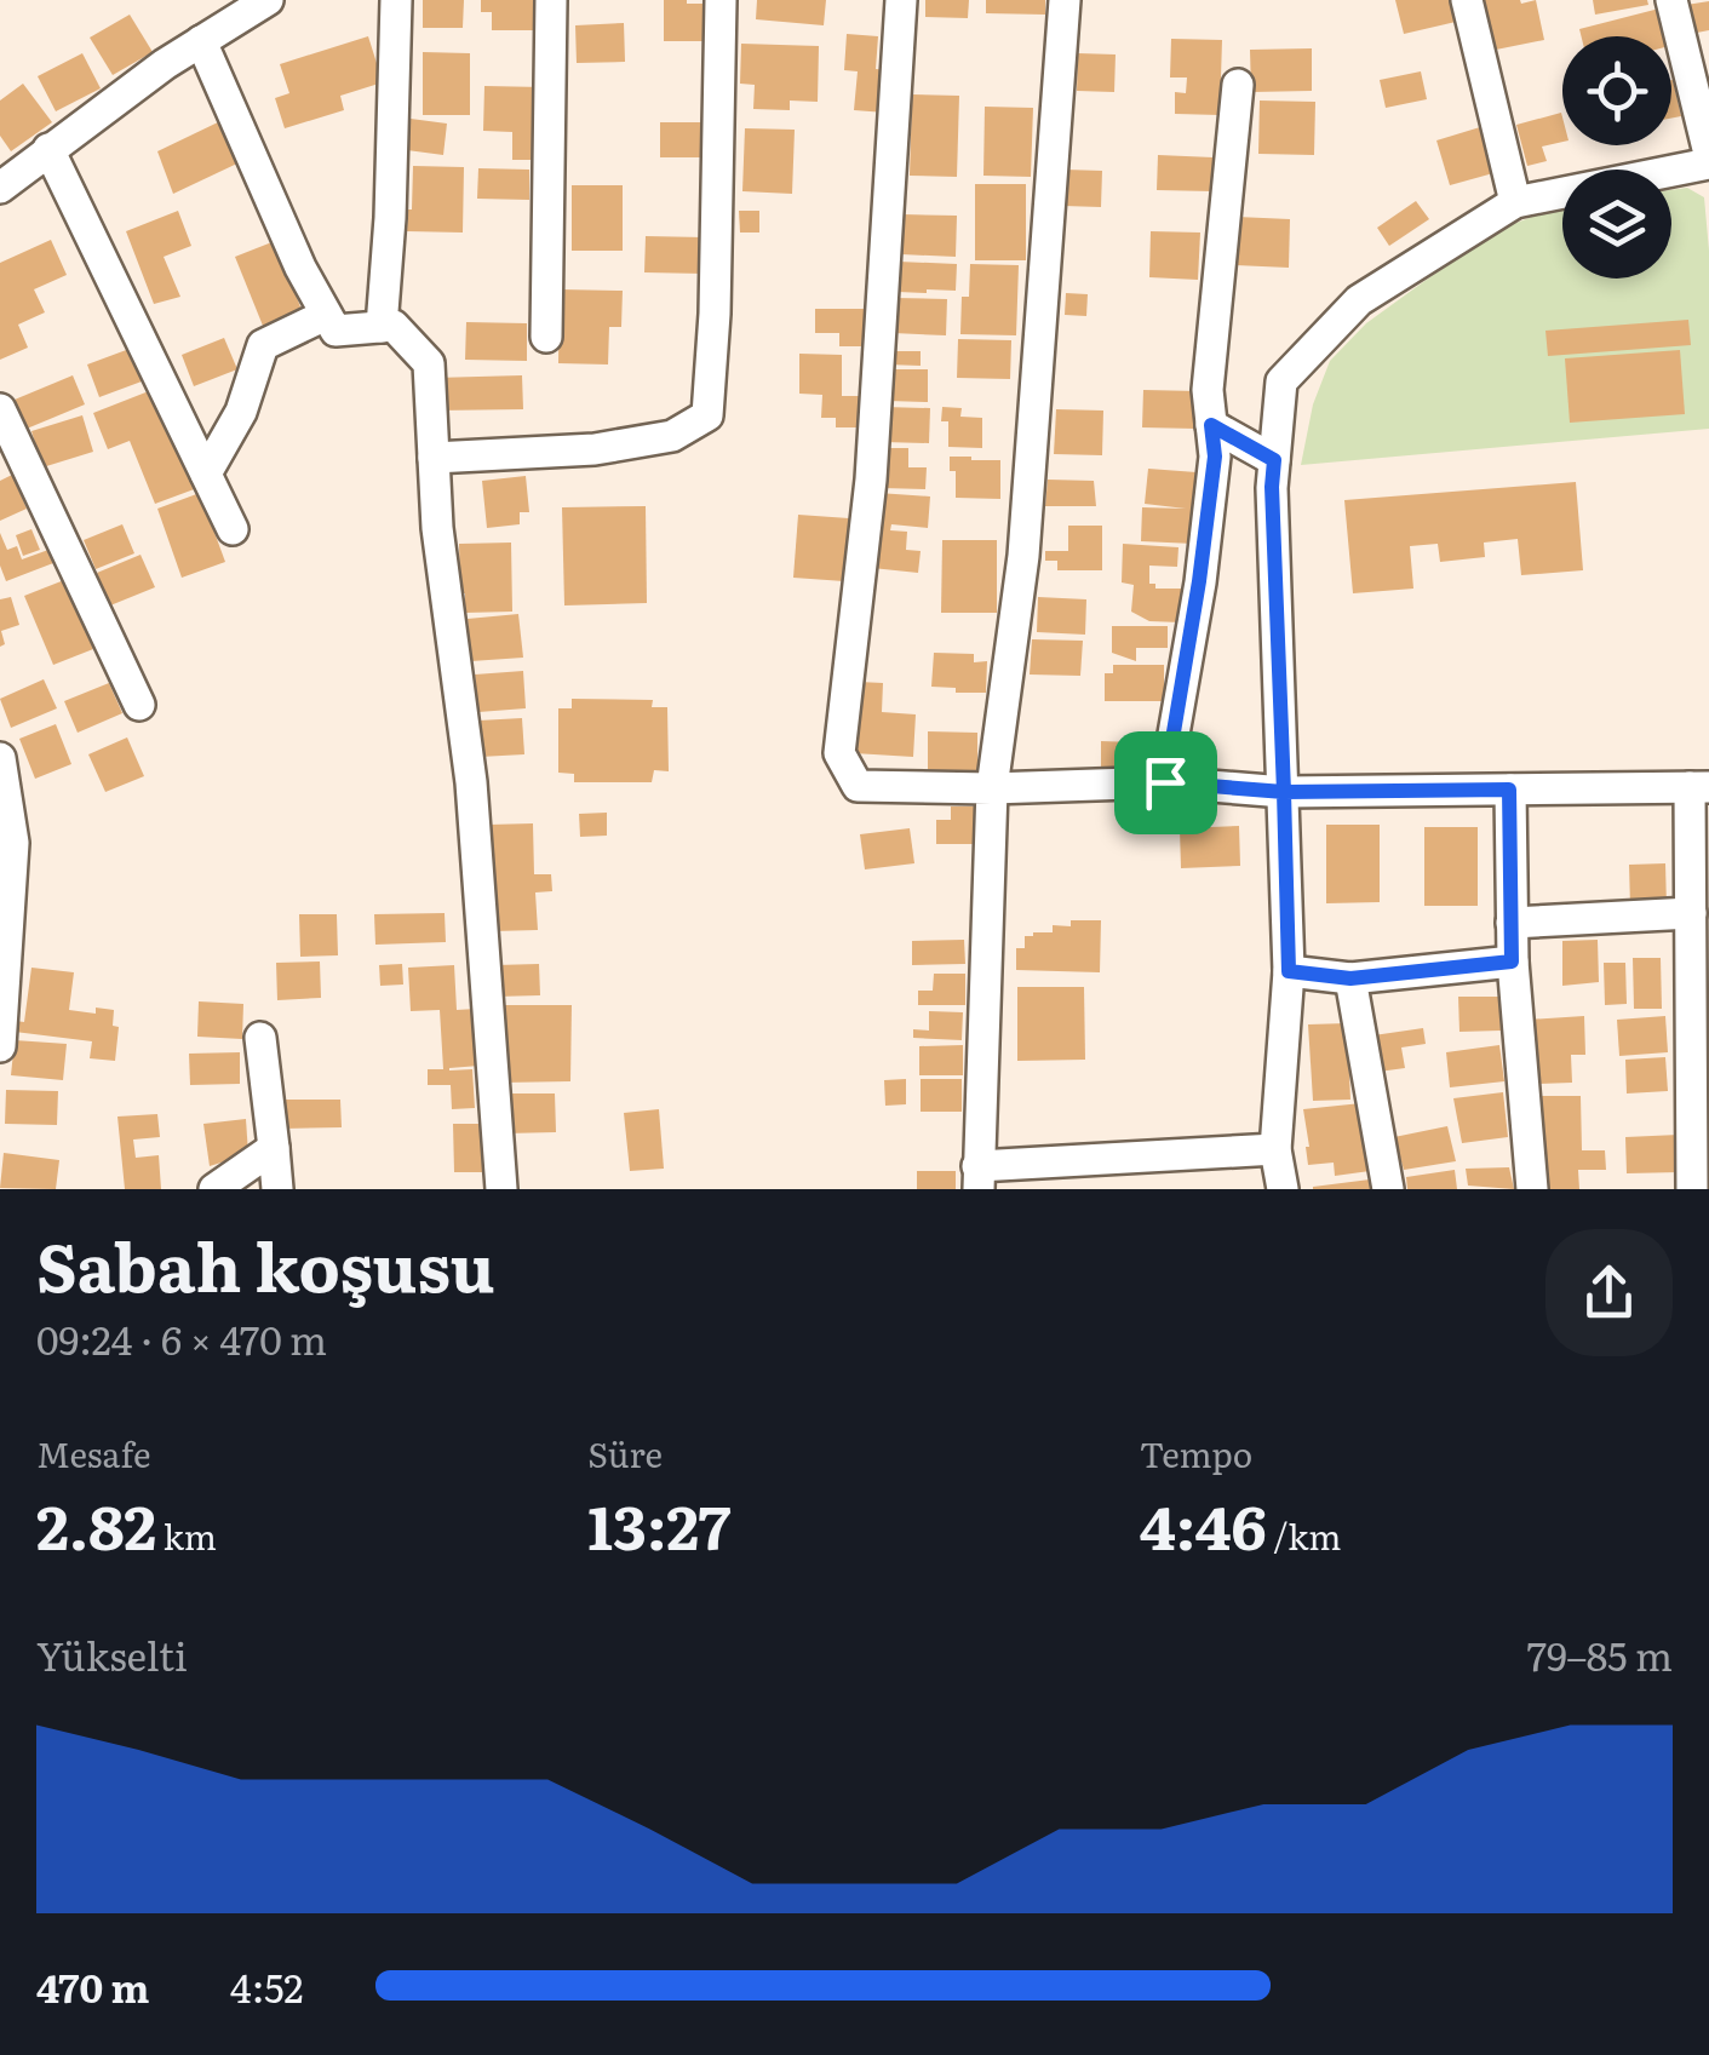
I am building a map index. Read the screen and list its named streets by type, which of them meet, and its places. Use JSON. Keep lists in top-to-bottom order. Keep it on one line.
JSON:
{"page":{"heading":["Sabah koşusu","09:24 · 6 × 470 m"],"stats":[["Mesafe","2.82 km"],["Süre","13:27"],["Tempo","4:46 /km"]],"chart":["Yükselti","79–85 m"],"list":[{"name":"470 m","note":"4:52"}]}}
